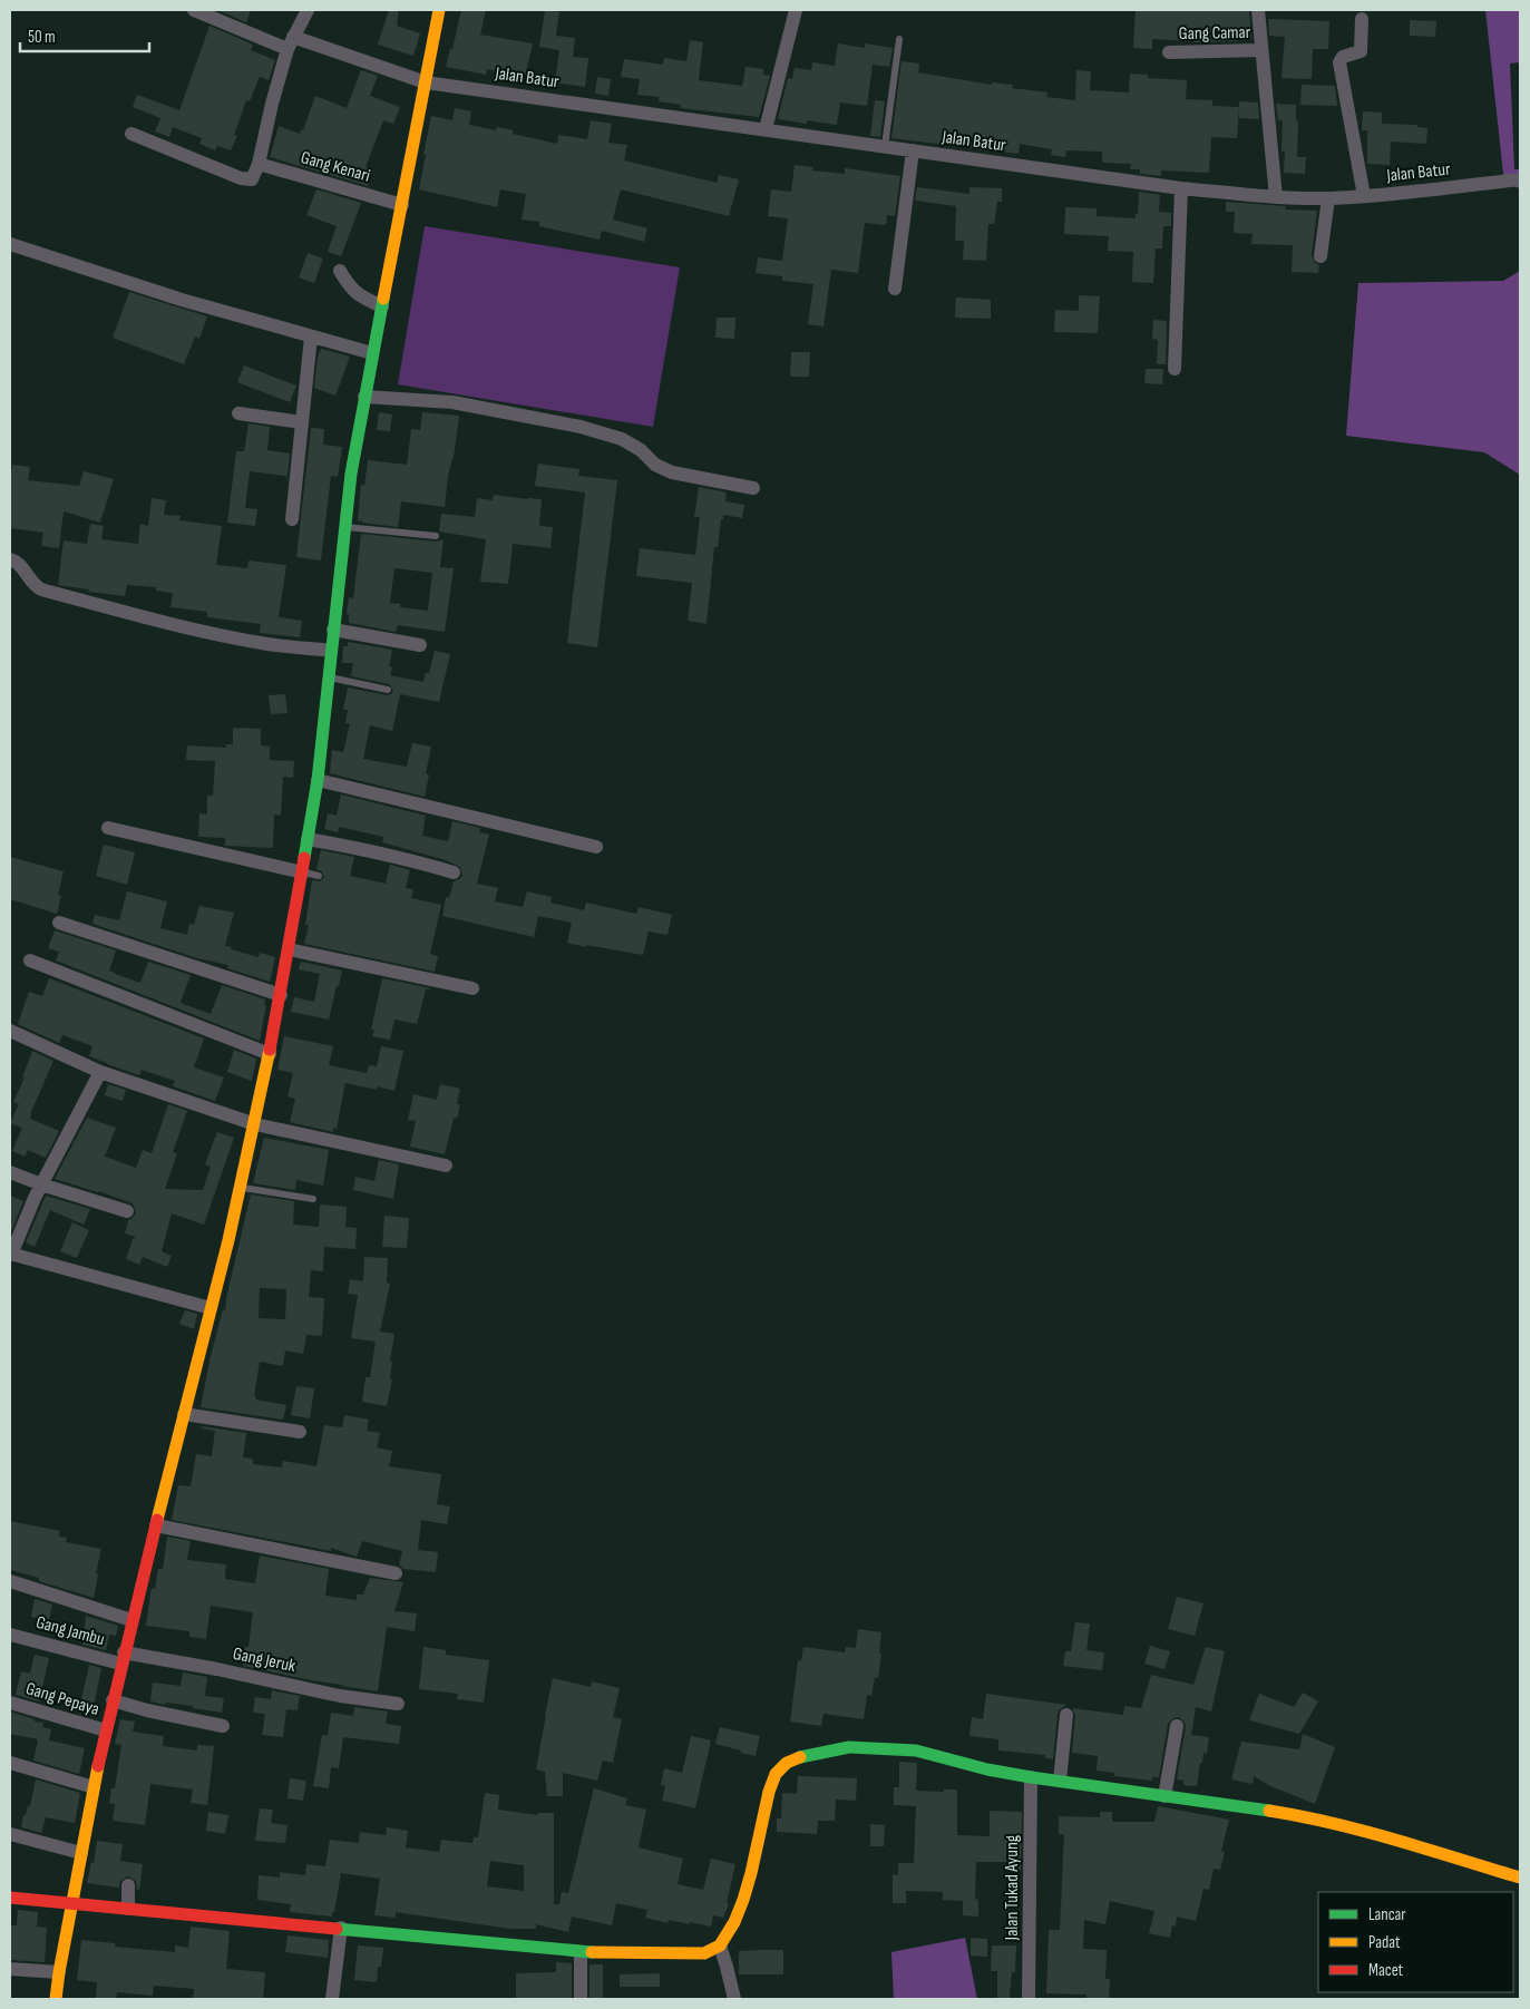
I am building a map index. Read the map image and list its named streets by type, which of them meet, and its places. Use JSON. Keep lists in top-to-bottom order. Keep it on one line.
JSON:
{"streets":{"street":["Gang Camar","Jalan Batur","Gang Kenari","Gang Jambu","Gang Jeruk","Gang Pepaya","Jalan Tukad Ayung"]},"crossings":[["Gang Jambu","Gang Jeruk"]],"legend":["Lancar","Padat","Macet"],"scale_bar":"50 m"}
